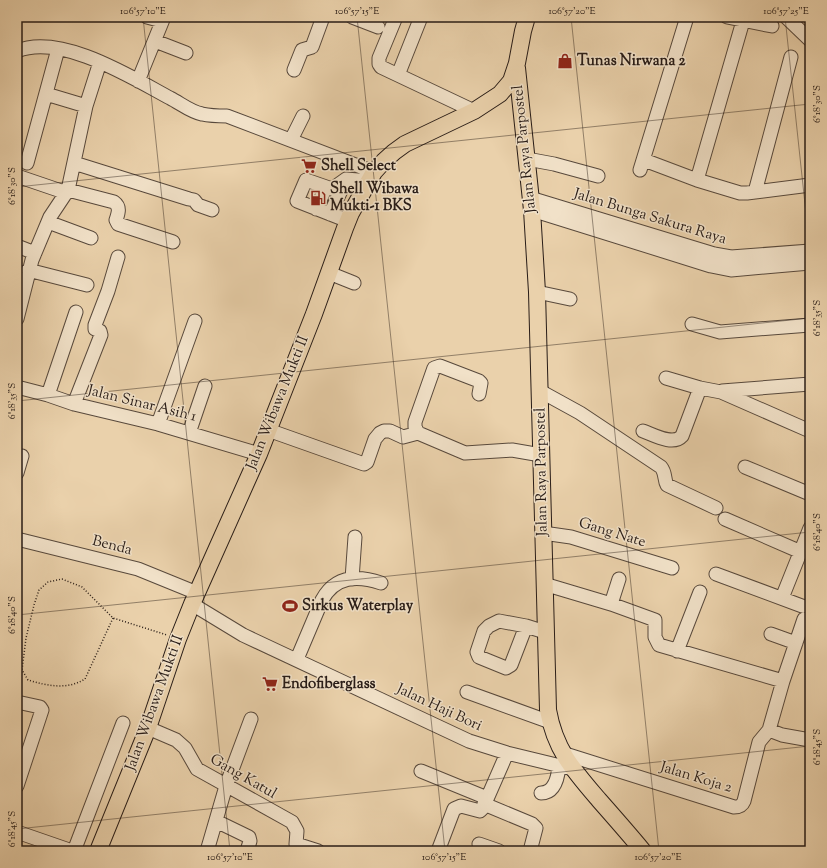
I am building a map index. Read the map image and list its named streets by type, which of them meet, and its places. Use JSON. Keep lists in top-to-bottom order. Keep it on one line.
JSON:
{"streets":{"main road":["Jalan Raya Parpostel","Jalan Wibawa Mukti II"],"street":["Jalan Bunga Sakura Raya","Jalan Sinar Asih 1","Gang Nate","Benda","Jalan Haji Bori","Gang Katul","Jalan Koja 2"]},"crossings":[["Jalan Raya Parpostel","Jalan Bunga Sakura Raya"],["Jalan Raya Parpostel","Jalan Wibawa Mukti II"],["Jalan Raya Parpostel","Gang Nate"],["Jalan Raya Parpostel","Jalan Haji Bori"],["Jalan Raya Parpostel","Jalan Koja 2"],["Jalan Wibawa Mukti II","Jalan Sinar Asih 1"],["Jalan Wibawa Mukti II","Benda"],["Jalan Wibawa Mukti II","Jalan Haji Bori"],["Jalan Wibawa Mukti II","Gang Katul"],["Benda","Jalan Haji Bori"],["Jalan Haji Bori","Jalan Koja 2"]],"places":{"shop":["Tunas Nirwana 2"],"supermarket":["Shell Select","Endofiberglass"],"fuel station":["Shell Wibawa Mukti-1 BKS"],"sports":["Sirkus Waterplay"]},"coordinates":["106°57'10\"E","106°57'15\"E","106°57'20\"E","106°57'25\"E","6°18'30\"S","6°18'35\"S","6°18'40\"S","6°18'45\"S"]}
